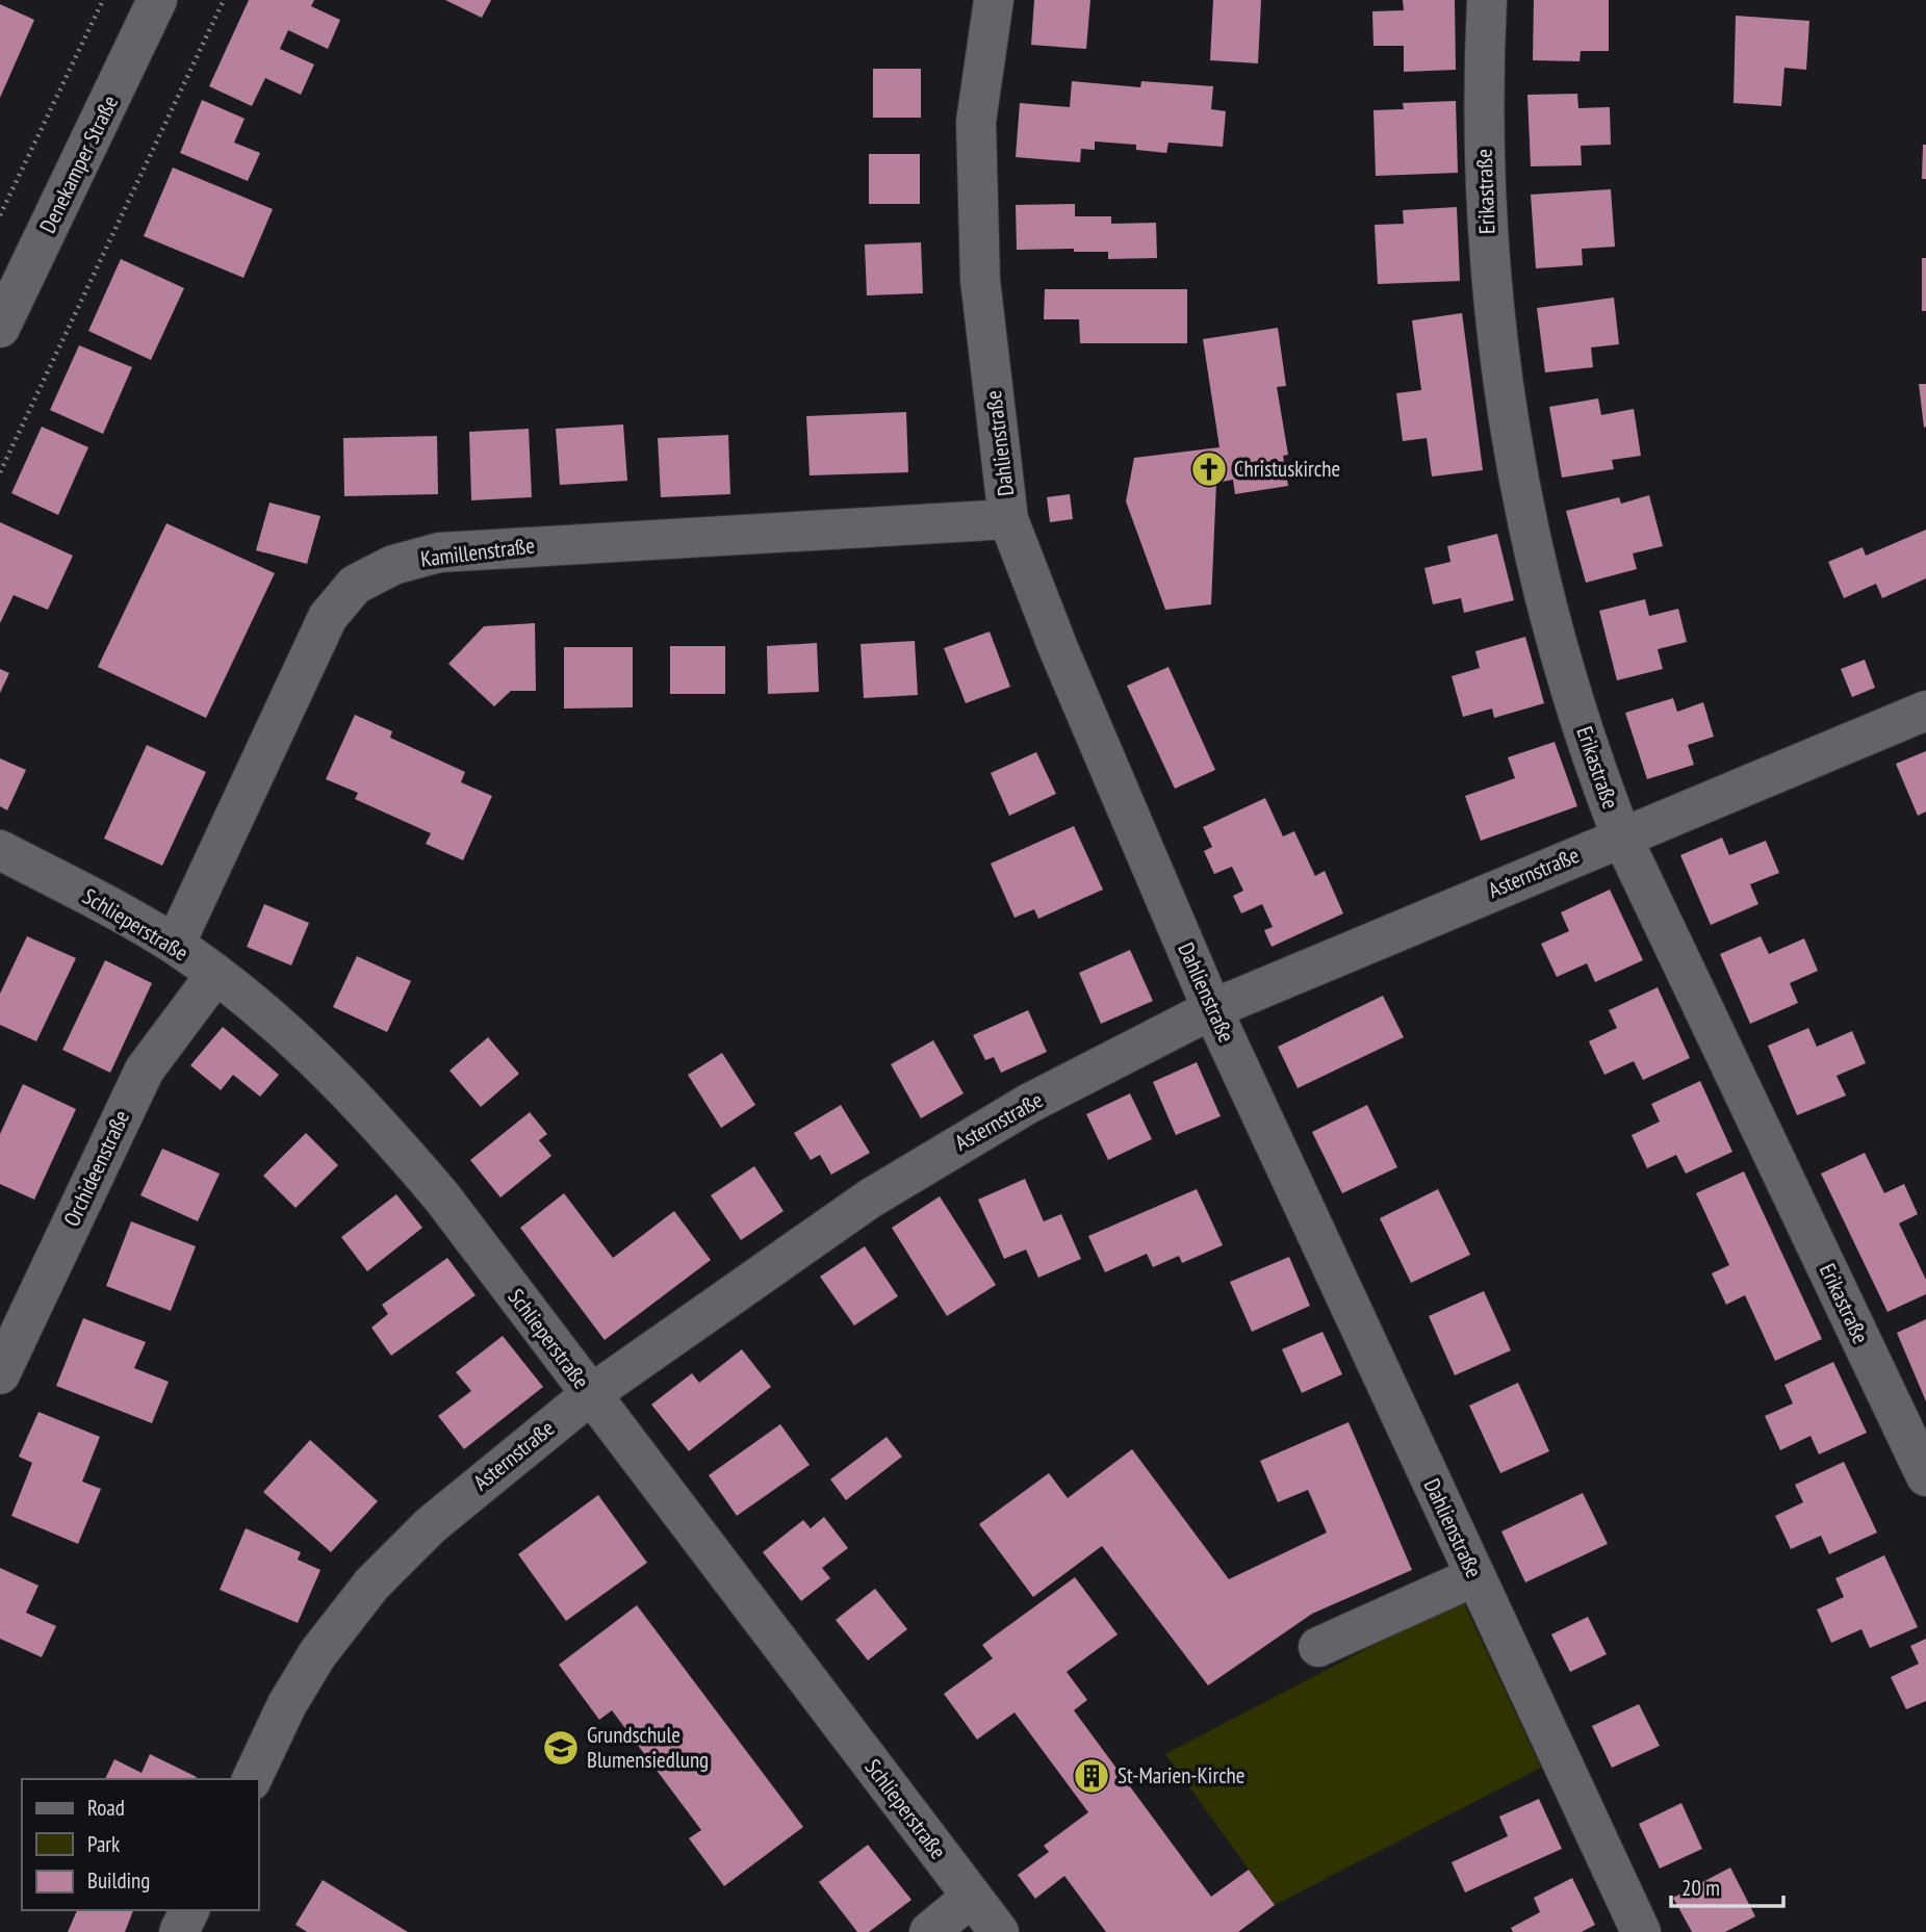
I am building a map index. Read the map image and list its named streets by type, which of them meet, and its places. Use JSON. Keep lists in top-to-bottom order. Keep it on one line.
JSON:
{"streets":{"street":["Denekamper Straße","Erikastraße","Dahlienstraße","Kamillenstraße","Asternstraße","Schlieperstraße","Orchideenstraße"]},"crossings":[["Erikastraße","Asternstraße"],["Dahlienstraße","Kamillenstraße"],["Dahlienstraße","Asternstraße"],["Kamillenstraße","Schlieperstraße"],["Asternstraße","Schlieperstraße"],["Schlieperstraße","Orchideenstraße"]],"places":{"church":["Christuskirche"],"school or university":["Grundschule Blumensiedlung"],"building":["St-Marien-Kirche"]},"legend":["Road","Park","Building"],"scale_bar":"20 m"}
